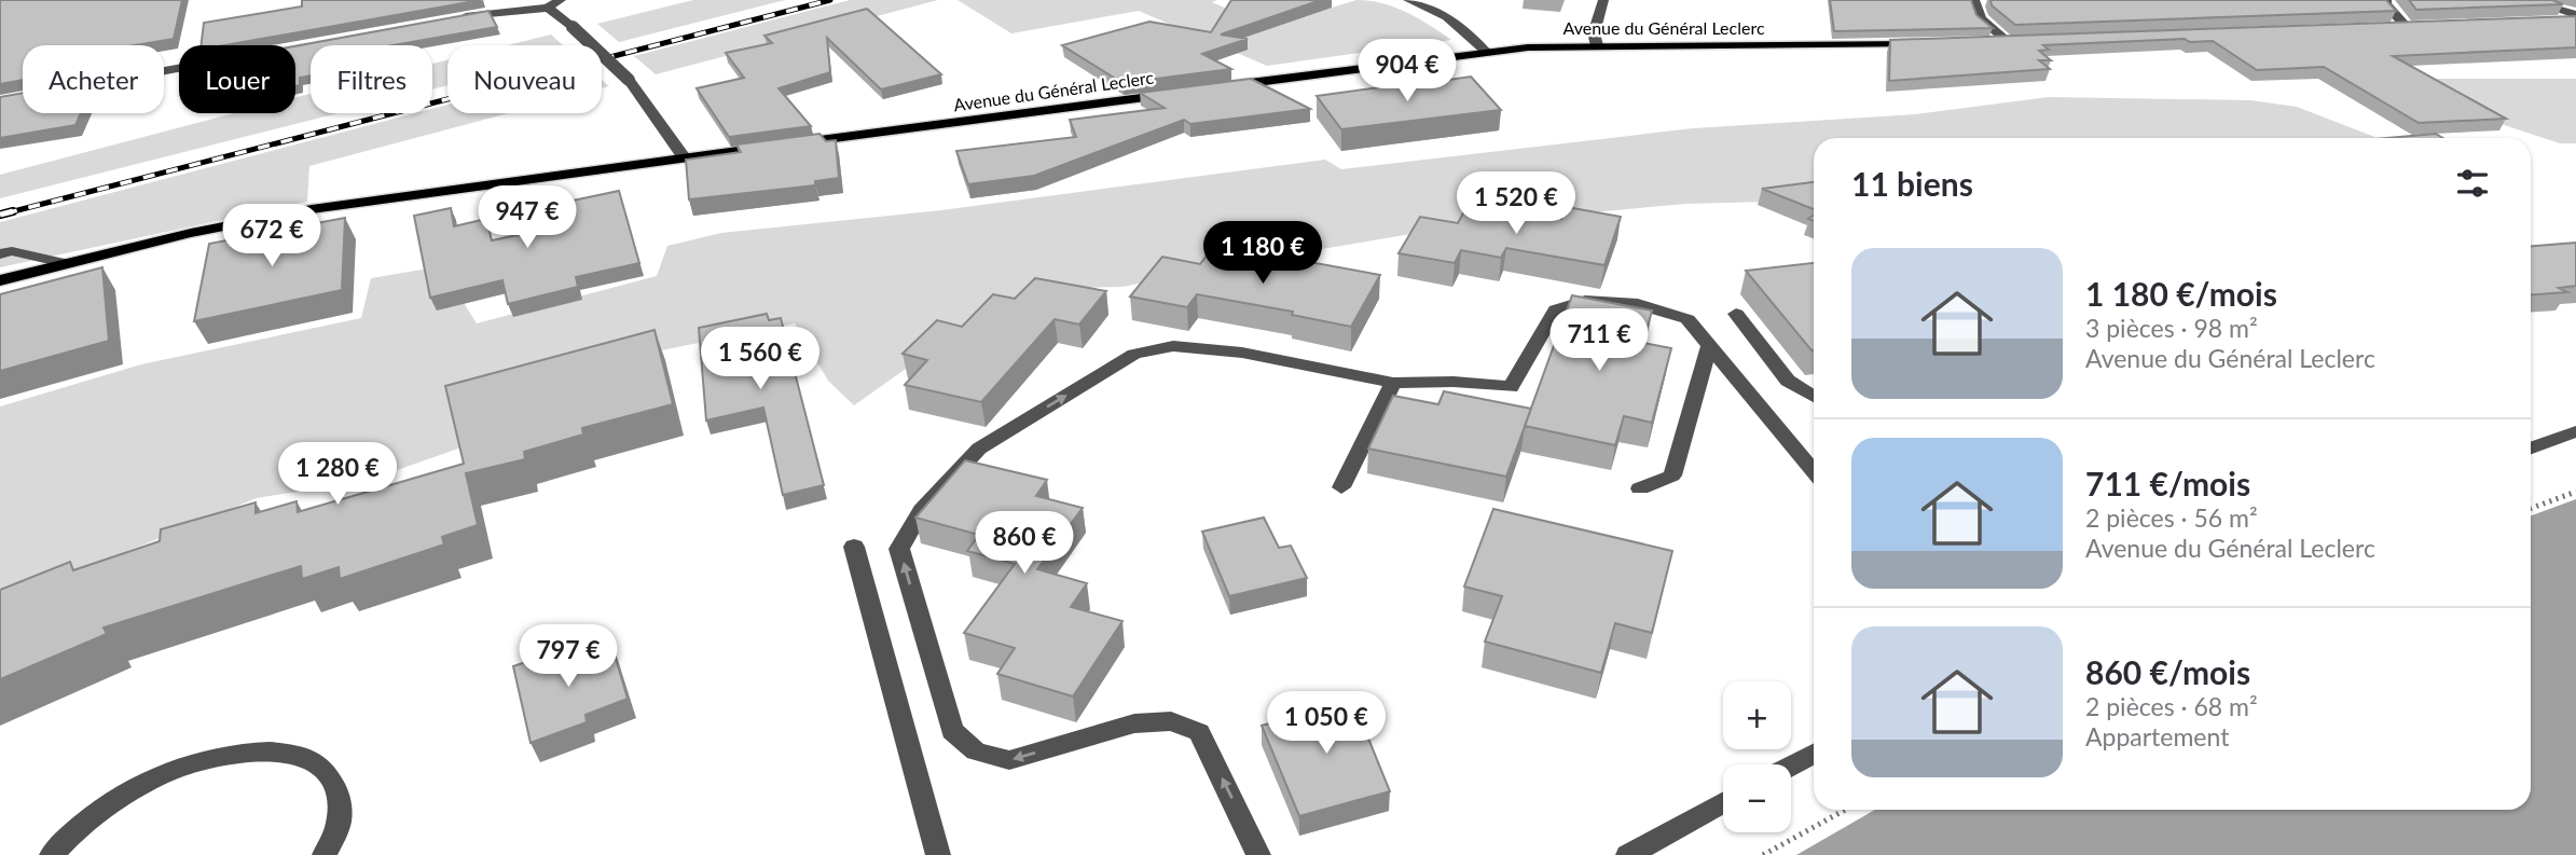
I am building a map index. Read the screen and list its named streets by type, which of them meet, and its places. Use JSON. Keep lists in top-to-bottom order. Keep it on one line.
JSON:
{"streets":{"main road":["Avenue du Général Leclerc"]},"page":{"price":["904 €","1 520 €","947 €","672 €","1 180 €","711 €","1 560 €","1 280 €","860 €","797 €","1 050 €"],"chip":["Acheter","Louer","Filtres","Nouveau"],"heading":"11 biens","list":[{"name":"1 180 €/mois","note":"3 pièces · 98 m² · Avenue du Général Leclerc"},{"name":"711 €/mois","note":"2 pièces · 56 m² · Avenue du Général Leclerc"},{"name":"860 €/mois","note":"2 pièces · 68 m² · Appartement"}],"map_buttons":["+","−"]}}
